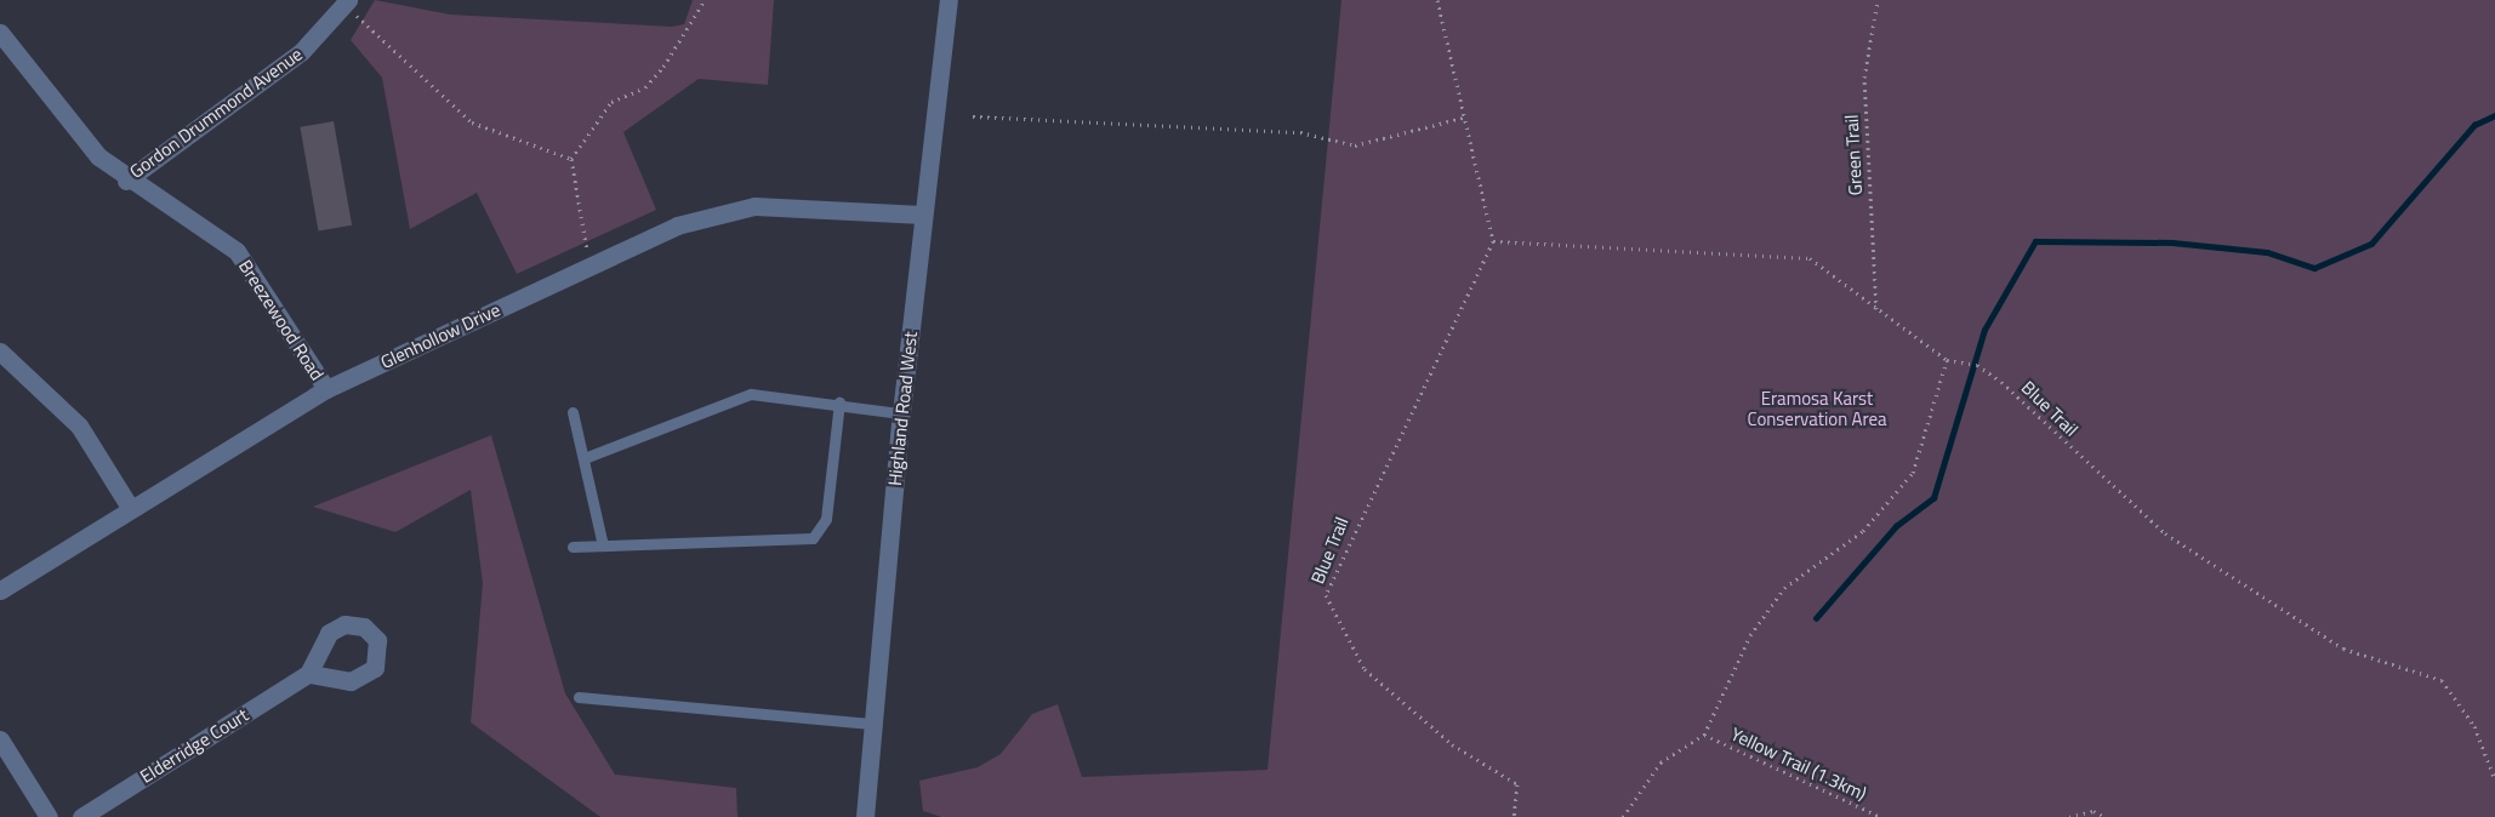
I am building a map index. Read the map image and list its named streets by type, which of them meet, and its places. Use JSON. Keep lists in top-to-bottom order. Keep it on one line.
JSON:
{"streets":{"street":["Gordon Drummond Avenue","Breezewood Road","Glenhollow Drive","Highland Road West","Elderridge Court"],"path":["Green Trail","Blue Trail","Yellow Trail (1.3km)"]},"crossings":[["Gordon Drummond Avenue","Breezewood Road"],["Green Trail","Blue Trail"],["Breezewood Road","Glenhollow Drive"],["Glenhollow Drive","Highland Road West"],["Blue Trail","Yellow Trail (1.3km)"]],"parks":["Eramosa Karst Conservation Area"]}
